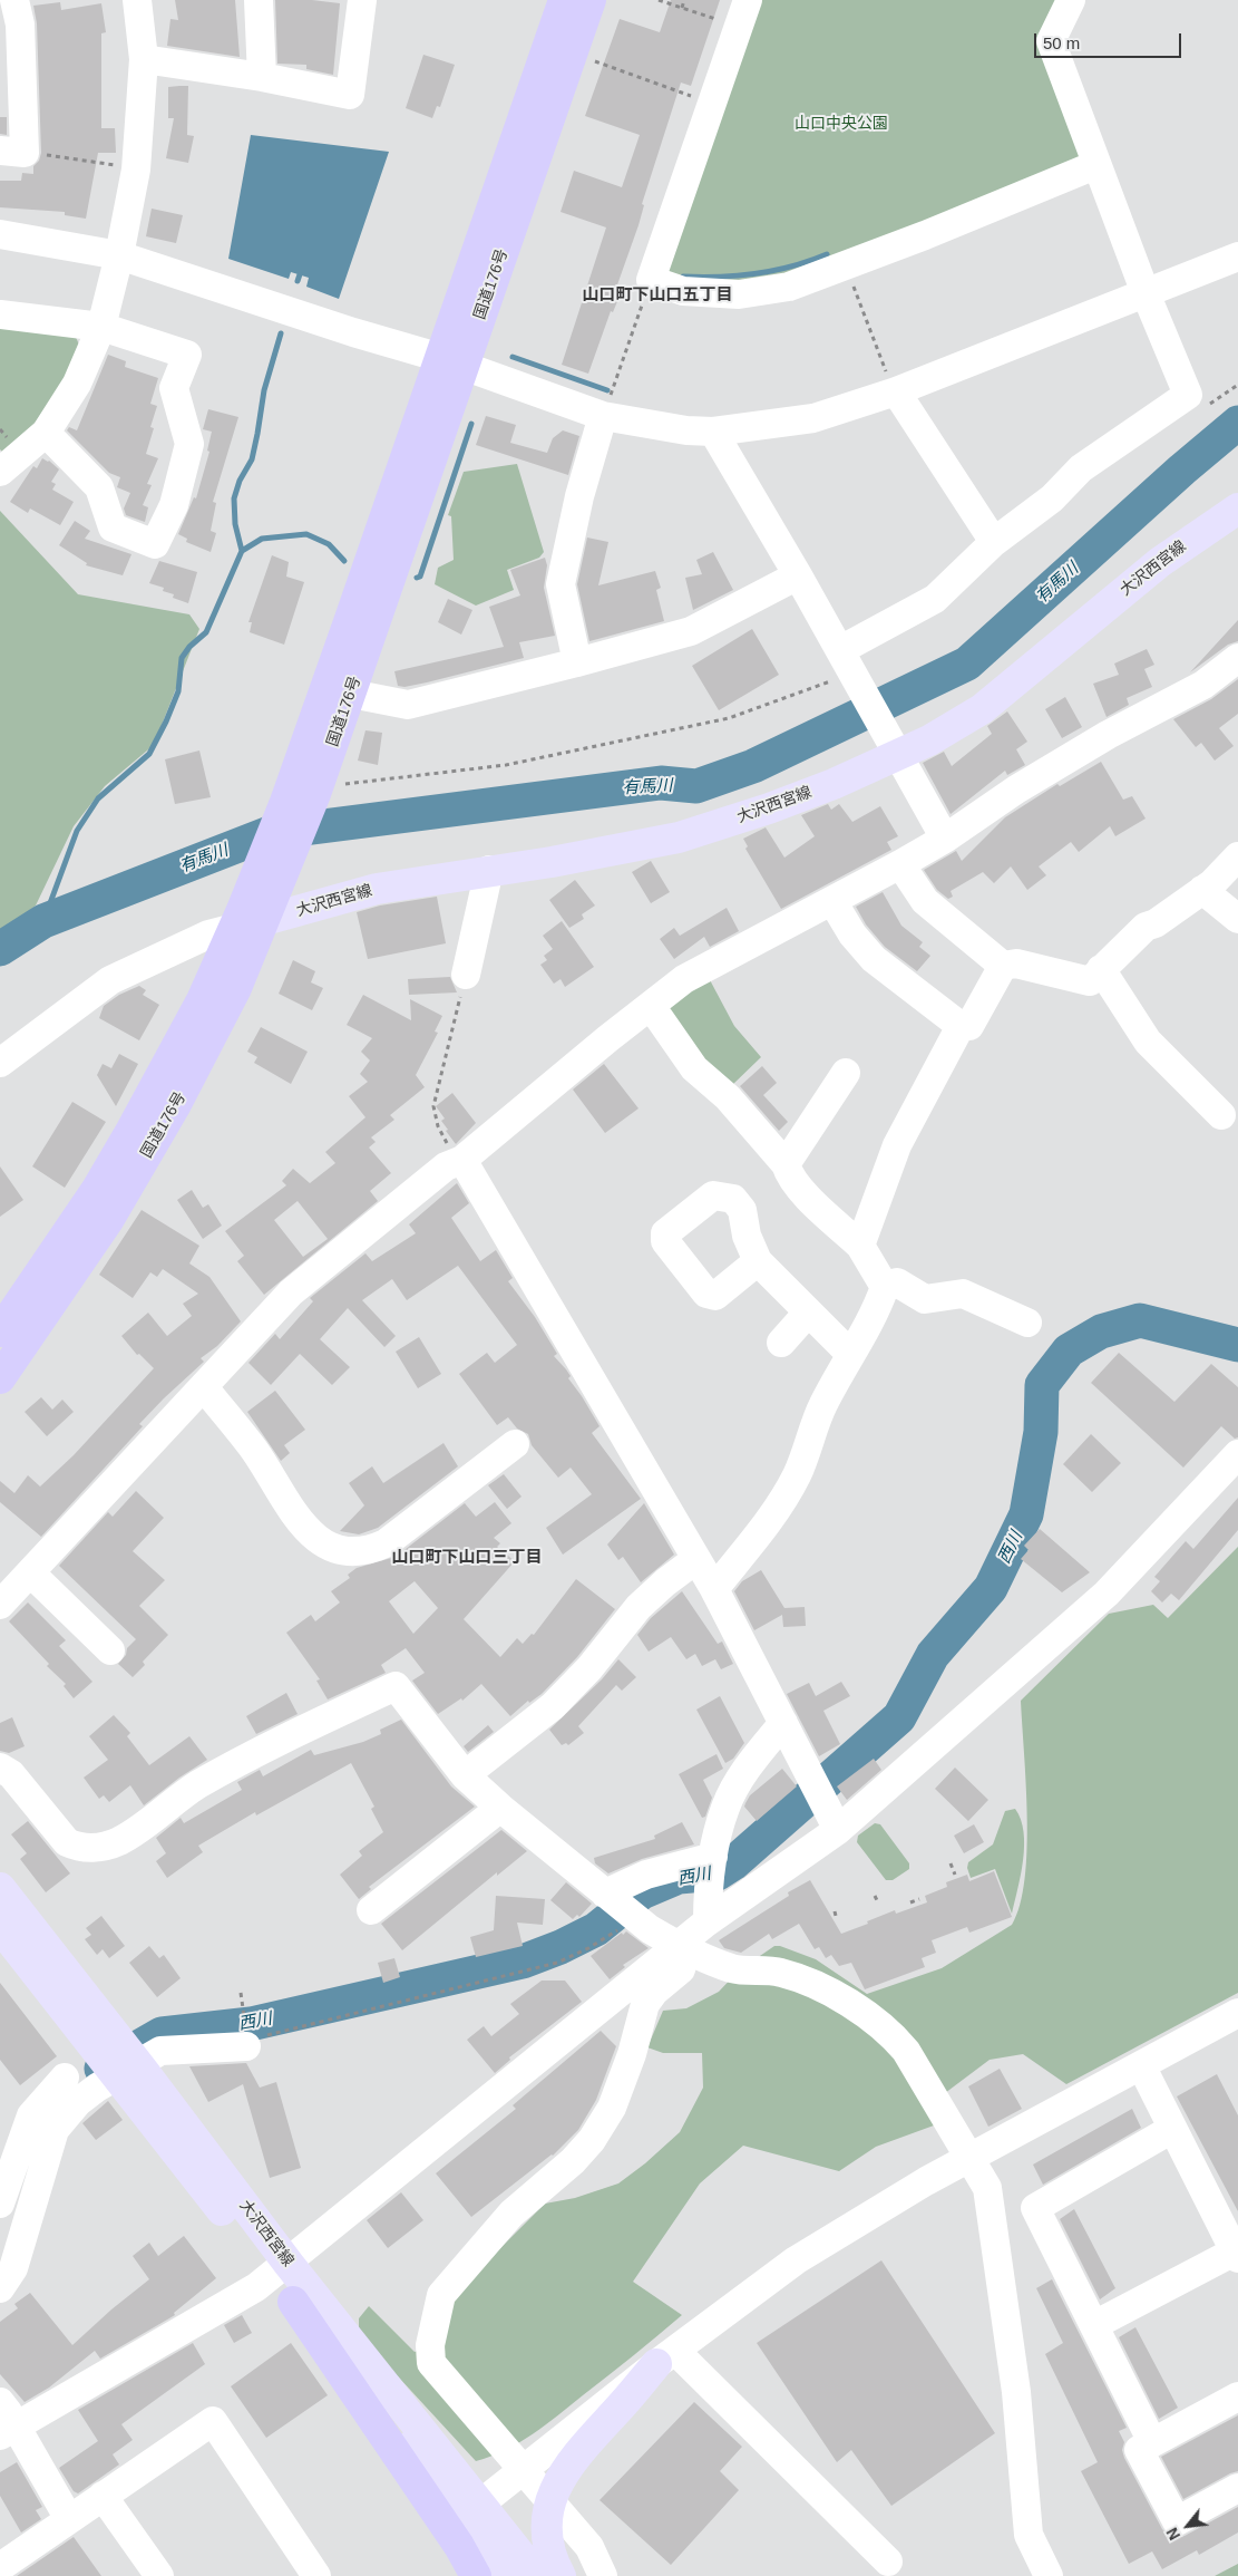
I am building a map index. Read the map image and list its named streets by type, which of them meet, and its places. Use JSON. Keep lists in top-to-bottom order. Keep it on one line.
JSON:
{"streets":{"highway":["国道176号"],"main road":["大沢西宮線"]},"crossings":[["国道176号","大沢西宮線"]],"districts":["山口町下山口五丁目","山口町下山口三丁目"],"water":["有馬川","西川"],"parks":["山口中央公園"],"scale_bar":"50 m","north":"bottom left"}
